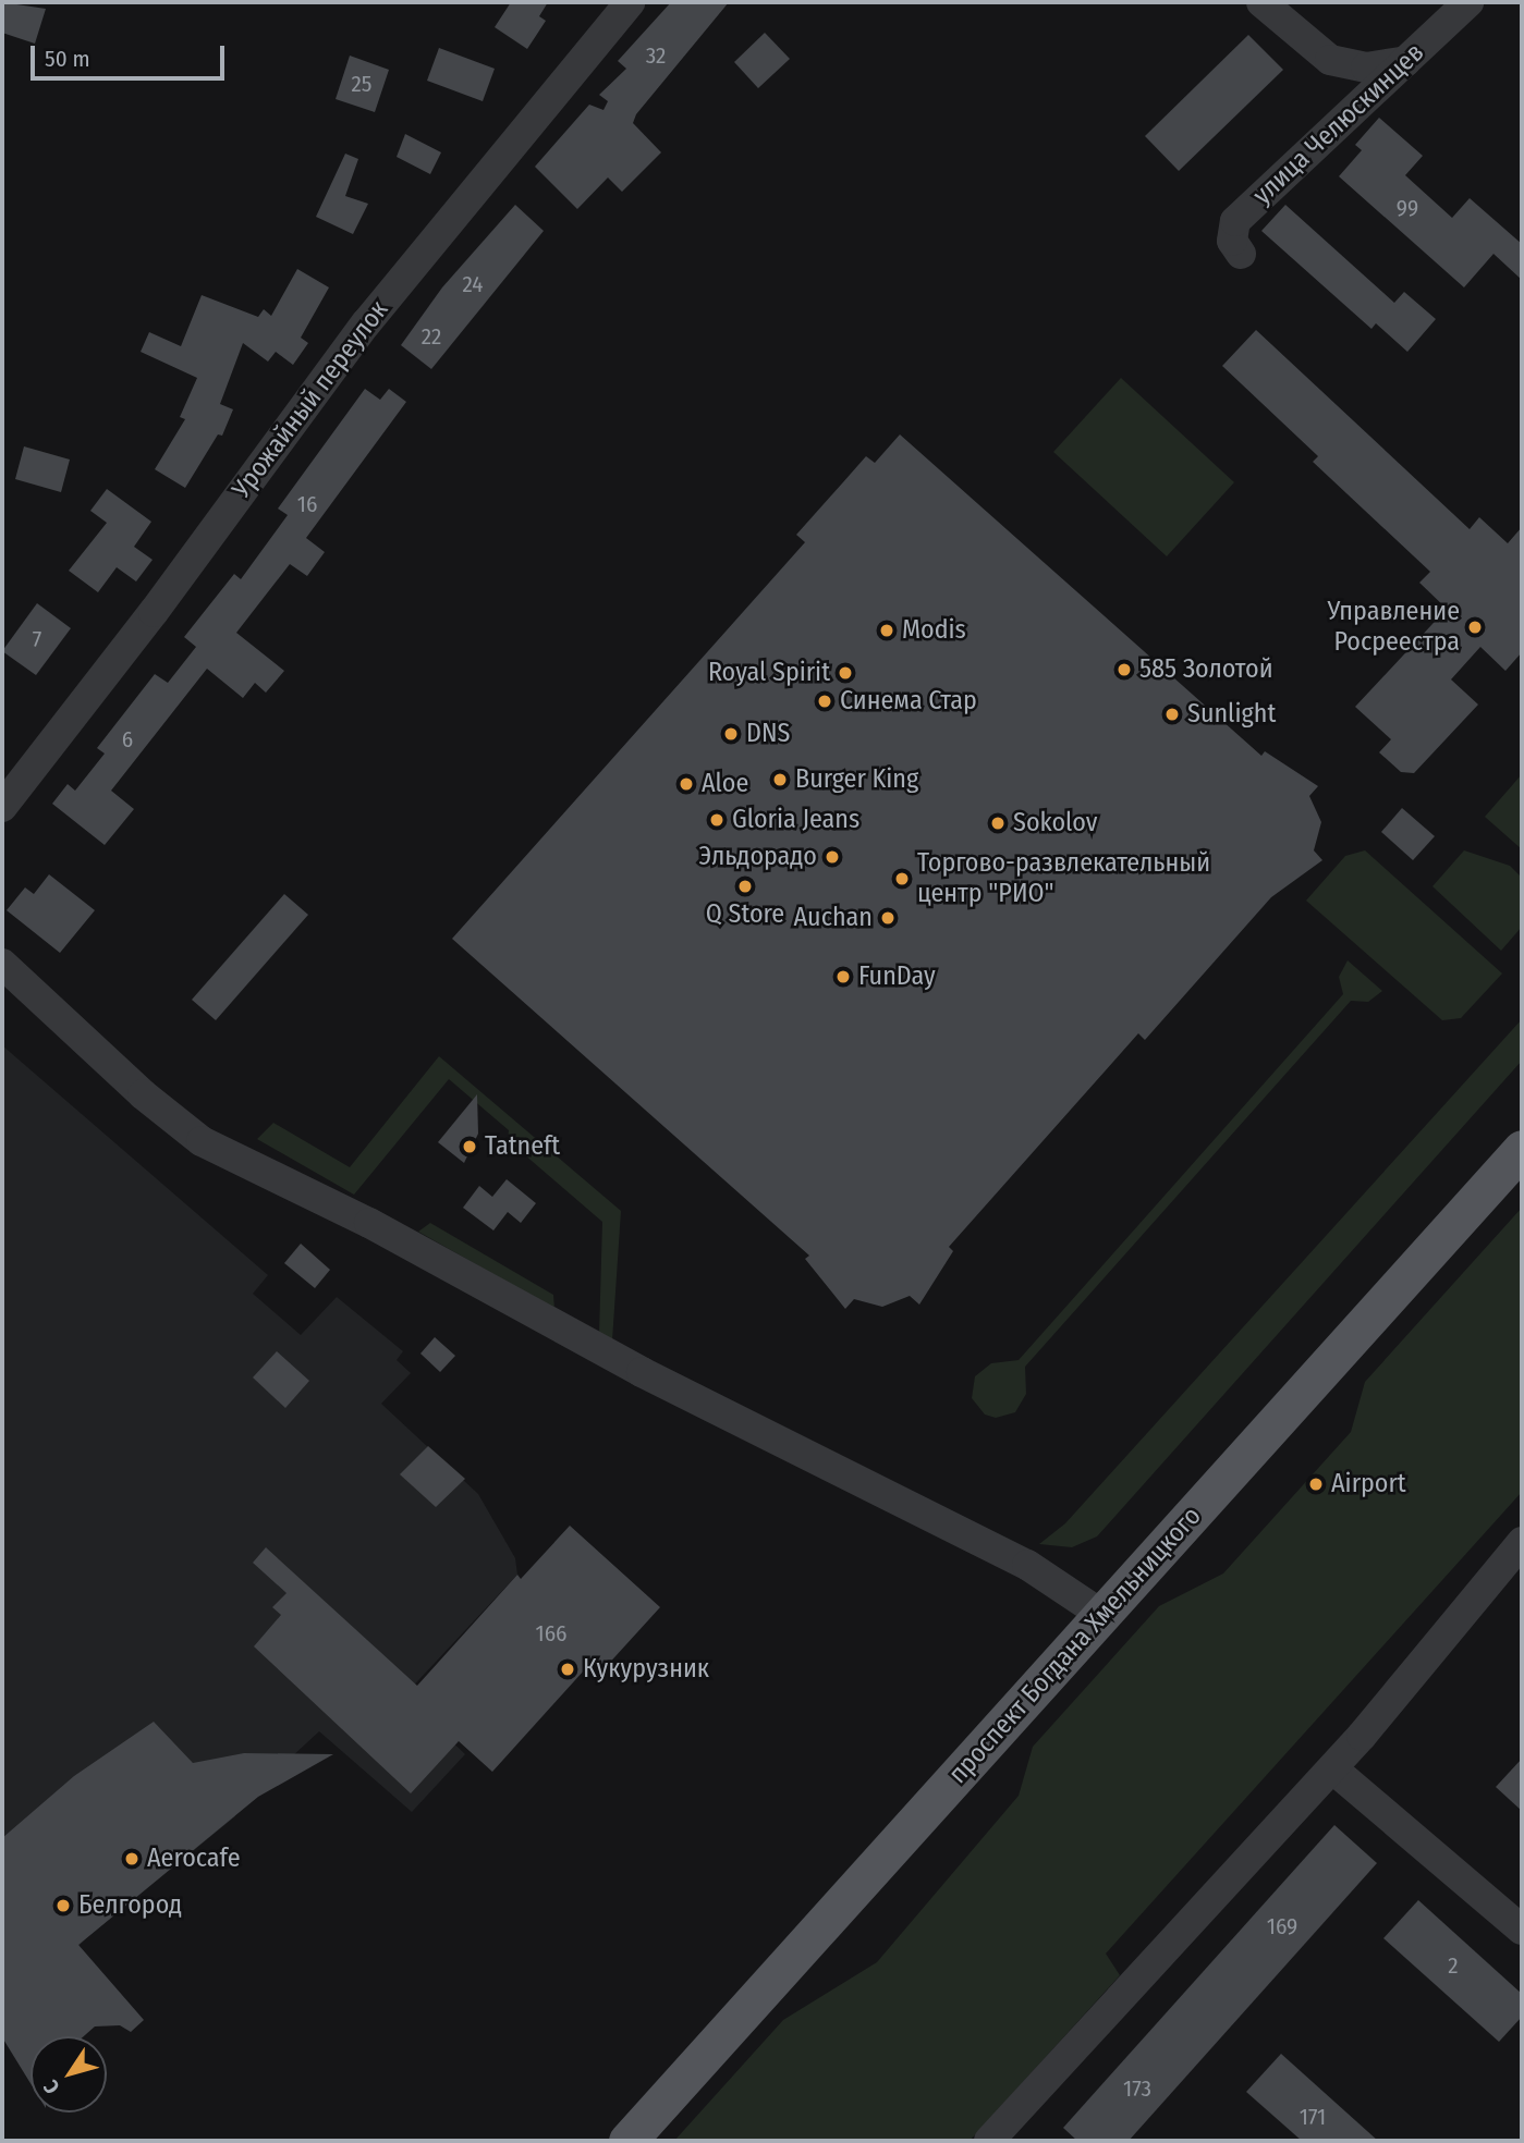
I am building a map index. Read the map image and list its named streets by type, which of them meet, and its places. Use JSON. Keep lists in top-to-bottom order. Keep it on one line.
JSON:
{"streets":{"main road":["проспект Богдана Хмельницкого"],"street":["улица Челюскинцев","Урожайный переулок"]},"places":["Управление Росреестра","Modis","585 Золотой","Royal Spirit","Синема Стар","Sunlight","DNS","Burger King","Aloe","Gloria Jeans","Sokolov","Эльдорадо","Торгово-развлекательный центр \"РИО\"","Q Store","Auchan","FunDay","Tatneft","Airport","Кукурузник","Aerocafe","Белгород"],"house_numbers":["32","25","99","24","22","16","7","6","166","169","2","173","171"],"scale_bar":"50 m","north":"bottom left"}
